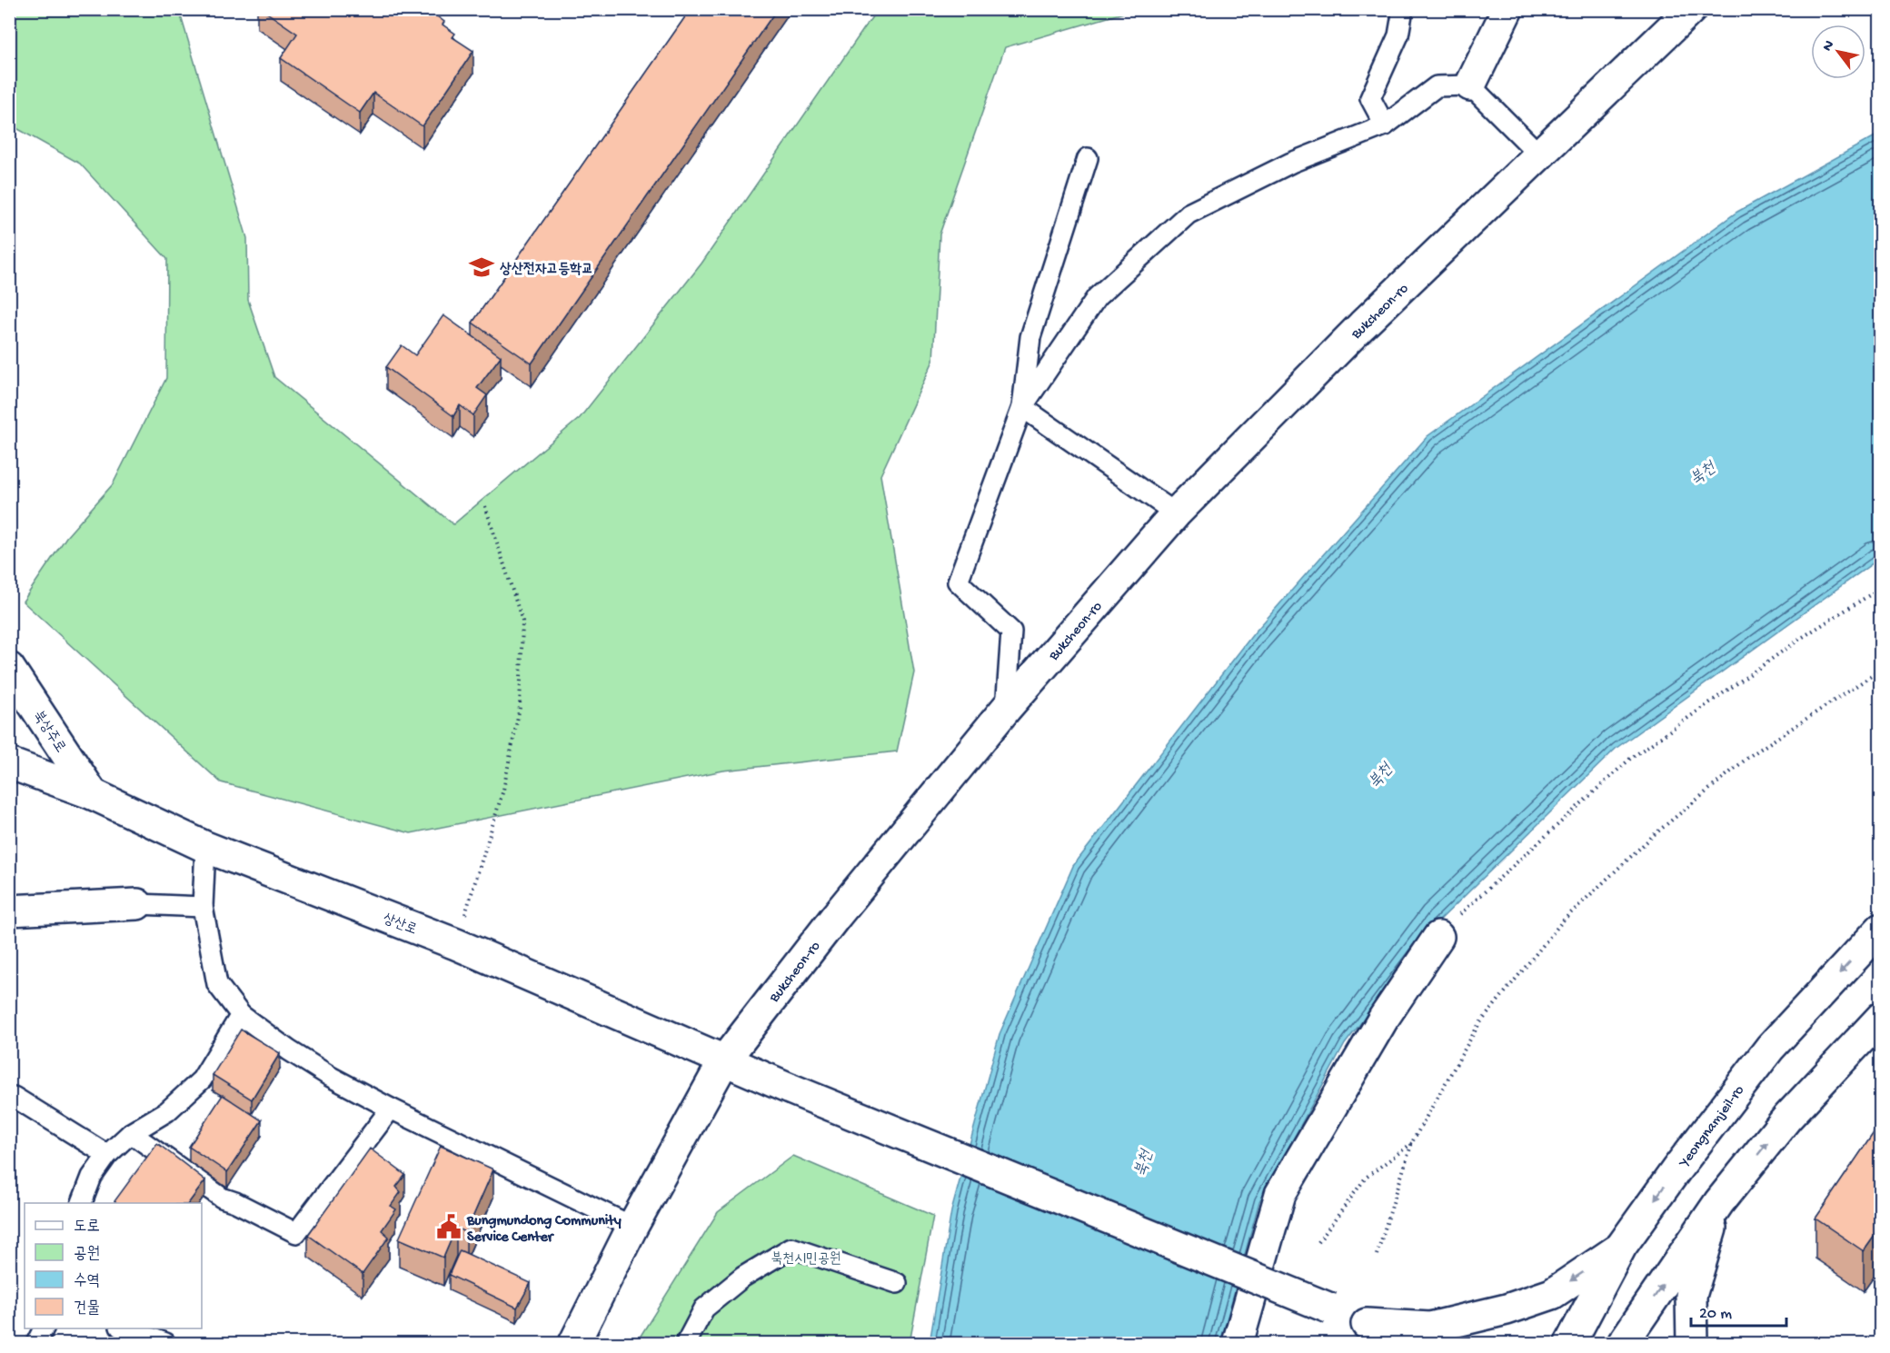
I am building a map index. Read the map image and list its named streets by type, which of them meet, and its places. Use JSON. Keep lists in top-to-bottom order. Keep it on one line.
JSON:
{"streets":{"street":["Bukcheon-ro","북상주로","상산로","Yeongnamjeil-ro"]},"crossings":[["Bukcheon-ro","상산로"],["북상주로","상산로"]],"water":["북천"],"parks":["북천시민공원"],"places":{"school or university":["상산전자고등학교"],"public building":["Bungmundong Community Service Center"]},"legend":["도로","공원","수역","건물"],"scale_bar":"20 m","north":"top left"}
